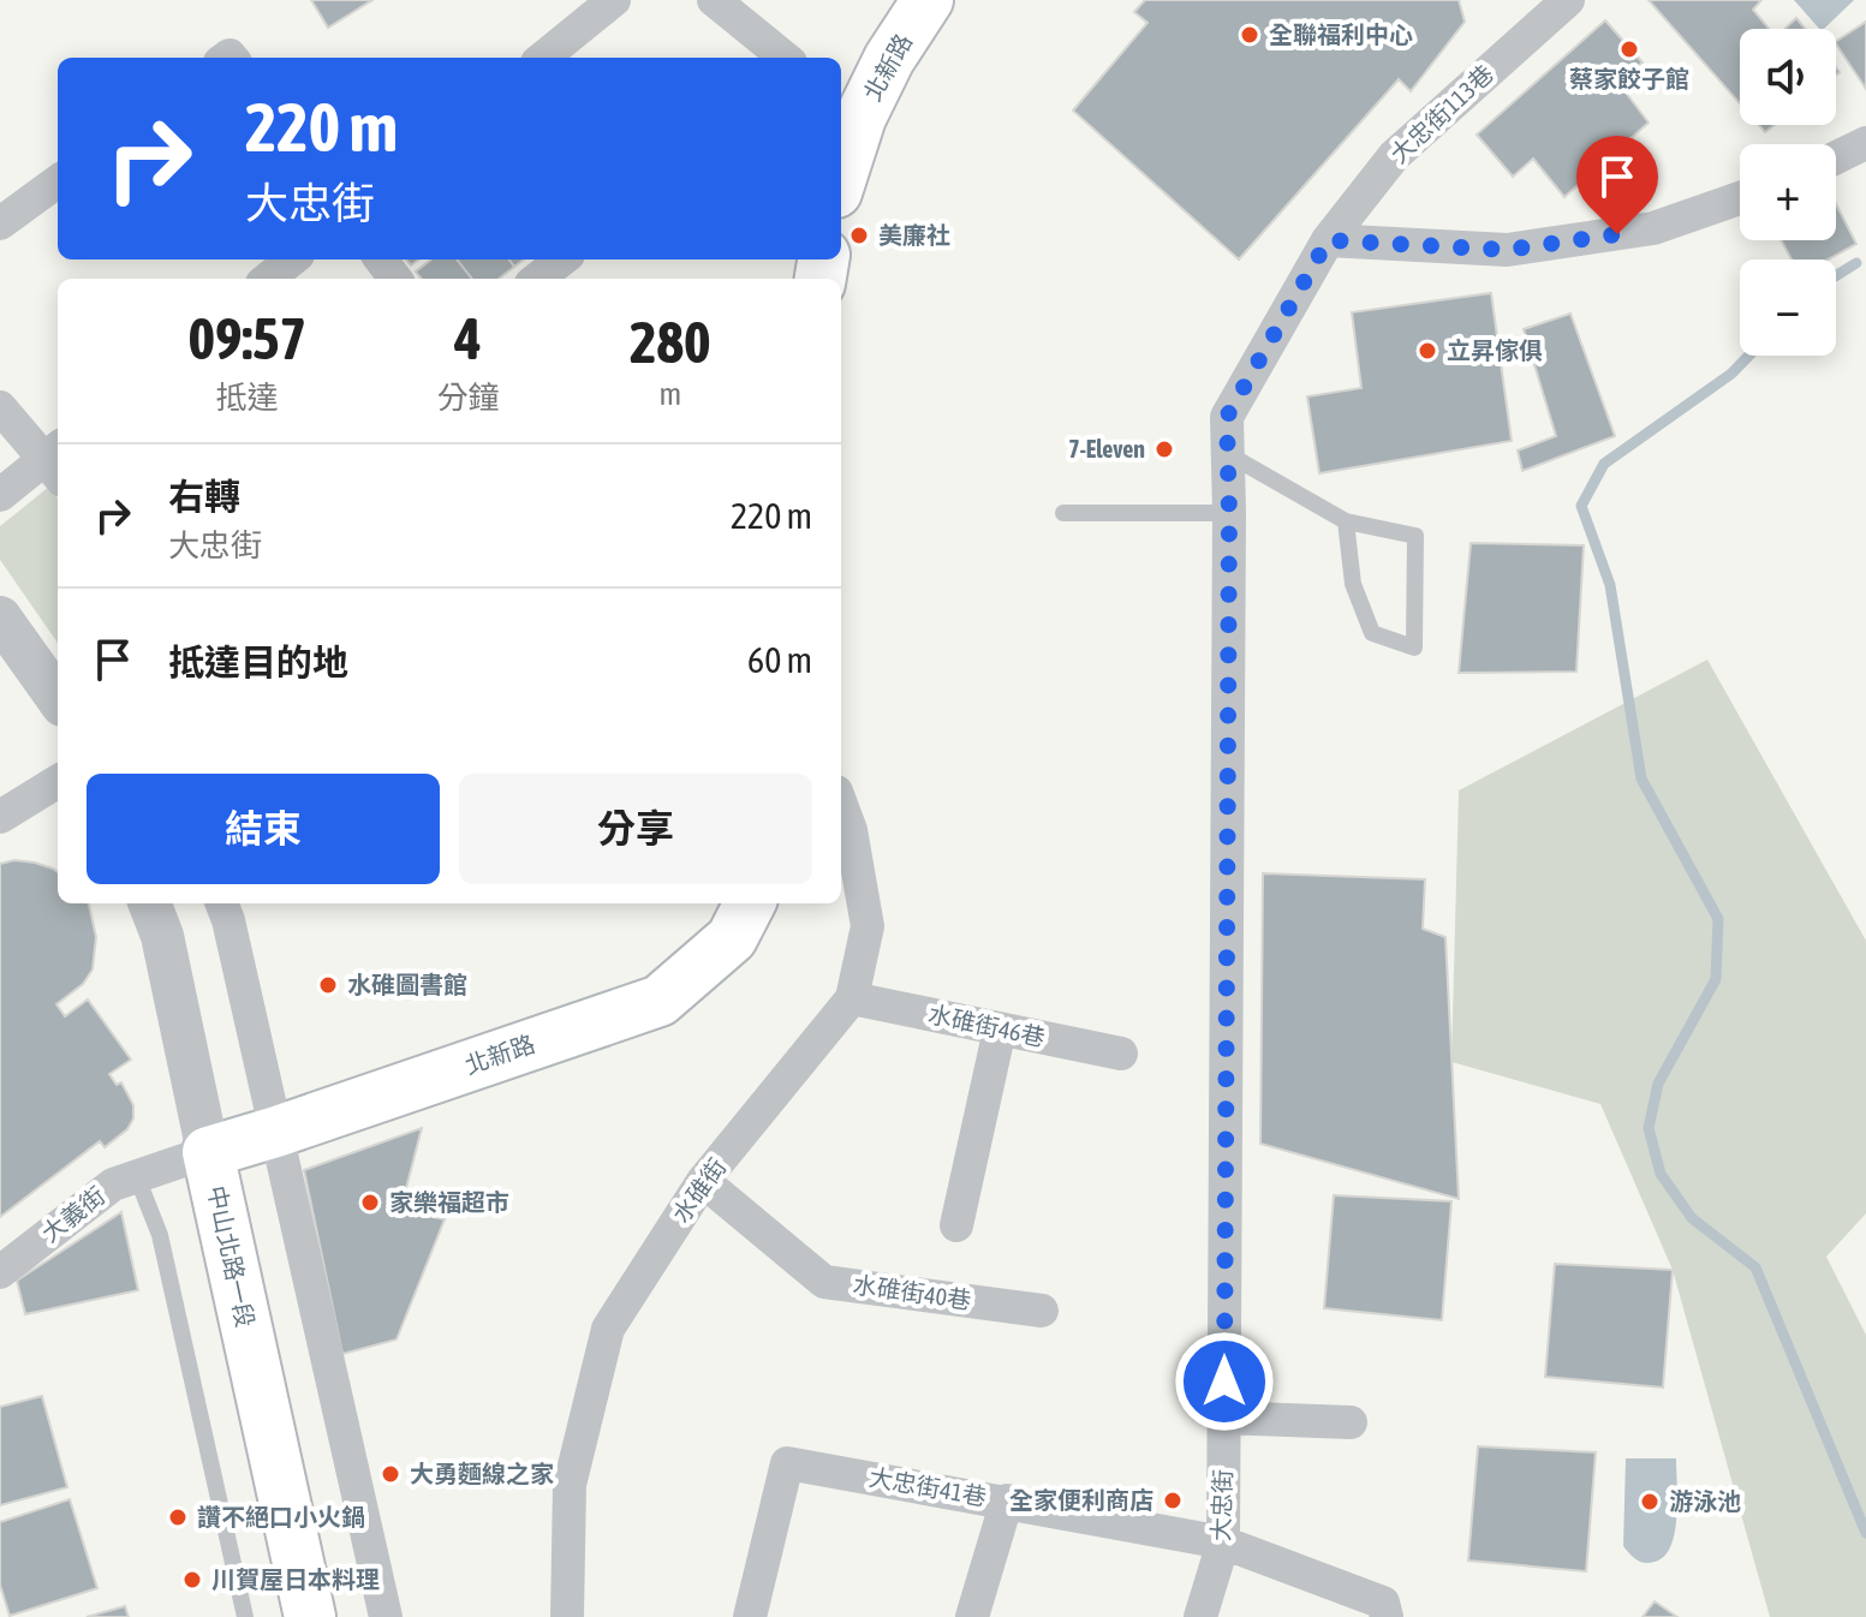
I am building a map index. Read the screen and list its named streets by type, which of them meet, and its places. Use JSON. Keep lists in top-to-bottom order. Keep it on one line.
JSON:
{"streets":{"main road":["北新路","中山北路一段"],"street":["大忠街113巷","水碓街46巷","水碓街","大義街","水碓街40巷","大忠街41巷","大忠街"]},"crossings":[["北新路","大義街"],["北新路","中山北路一段"],["大忠街113巷","大忠街"],["水碓街46巷","水碓街"],["水碓街","水碓街40巷"],["大義街","中山北路一段"],["大忠街41巷","大忠街"]],"places":["全聯福利中心","蔡家餃子館","美廉社","立昇傢俱","7-Eleven","水碓圖書館","家樂福超市","大勇麵線之家","全家便利商店","游泳池","讚不絕口小火鍋","川賀屋日本料理"],"page":{"map_buttons":["+","−"],"turn":["220 m","大忠街"],"eta":["09:57","抵達","4","分鐘","280","m"],"list":[{"name":"右轉","note":"大忠街","value":"220 m"},{"name":"抵達目的地","value":"60 m"}],"buttons":["結束","分享"]}}
